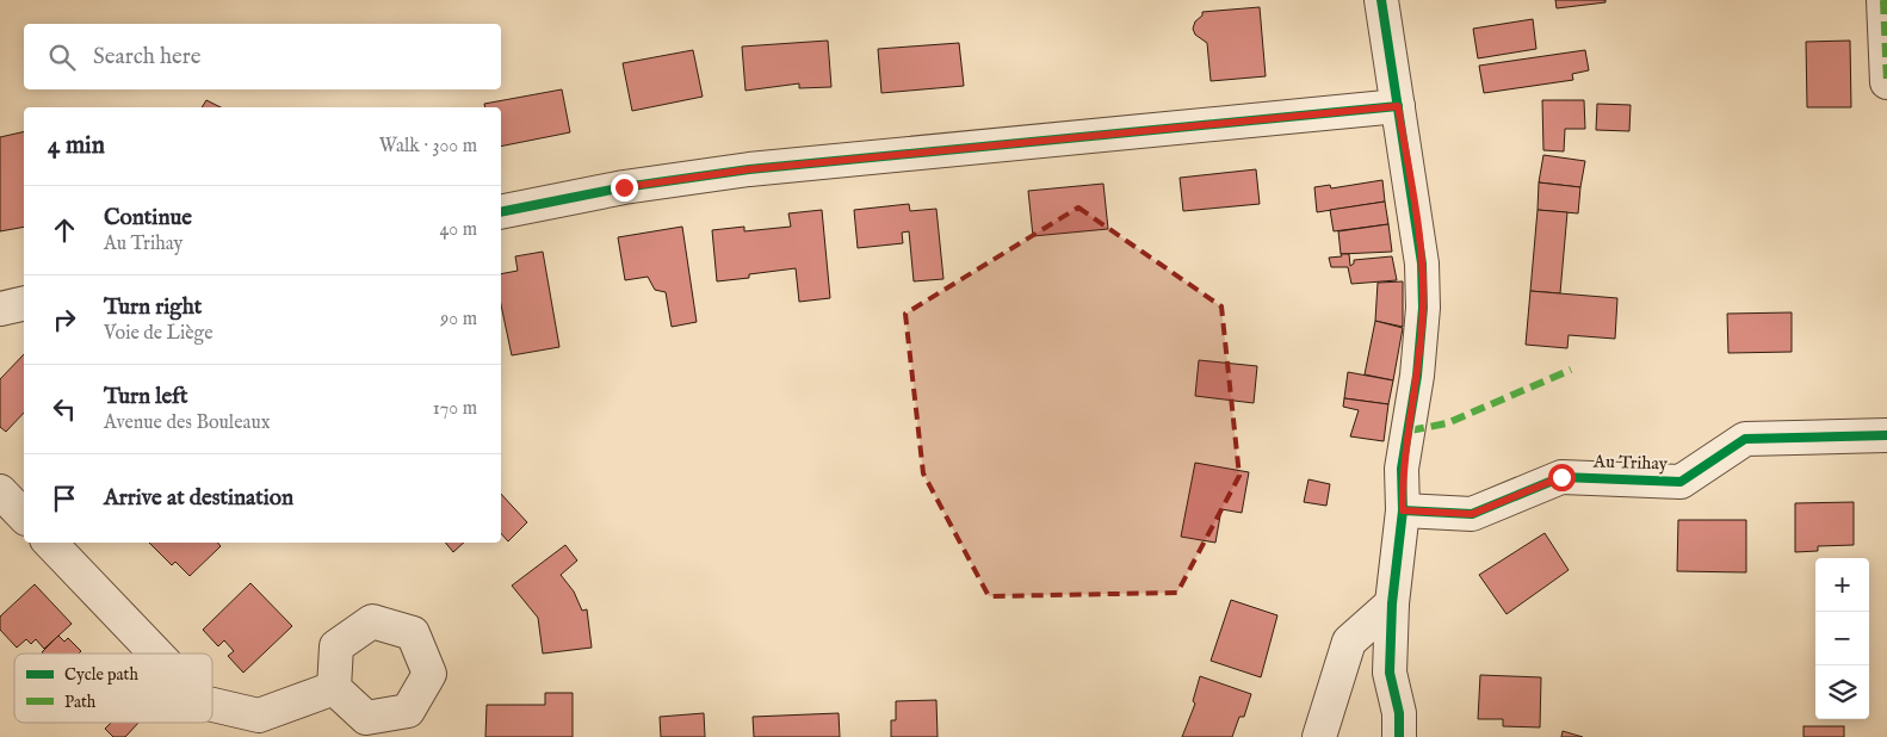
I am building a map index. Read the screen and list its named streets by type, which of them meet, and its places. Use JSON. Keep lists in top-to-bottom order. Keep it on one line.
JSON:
{"streets":{"street":["Au Trihay"]},"legend":["Cycle path","Path"],"page":{"search":"Search here","heading":["4 min","Walk · 300 m"],"list":[["Continue","Au Trihay","40 m"],["Turn right","Voie de Liège","90 m"],["Turn left","Avenue des Bouleaux","170 m"],"Arrive at destination"],"map_buttons":["+","−"]}}
